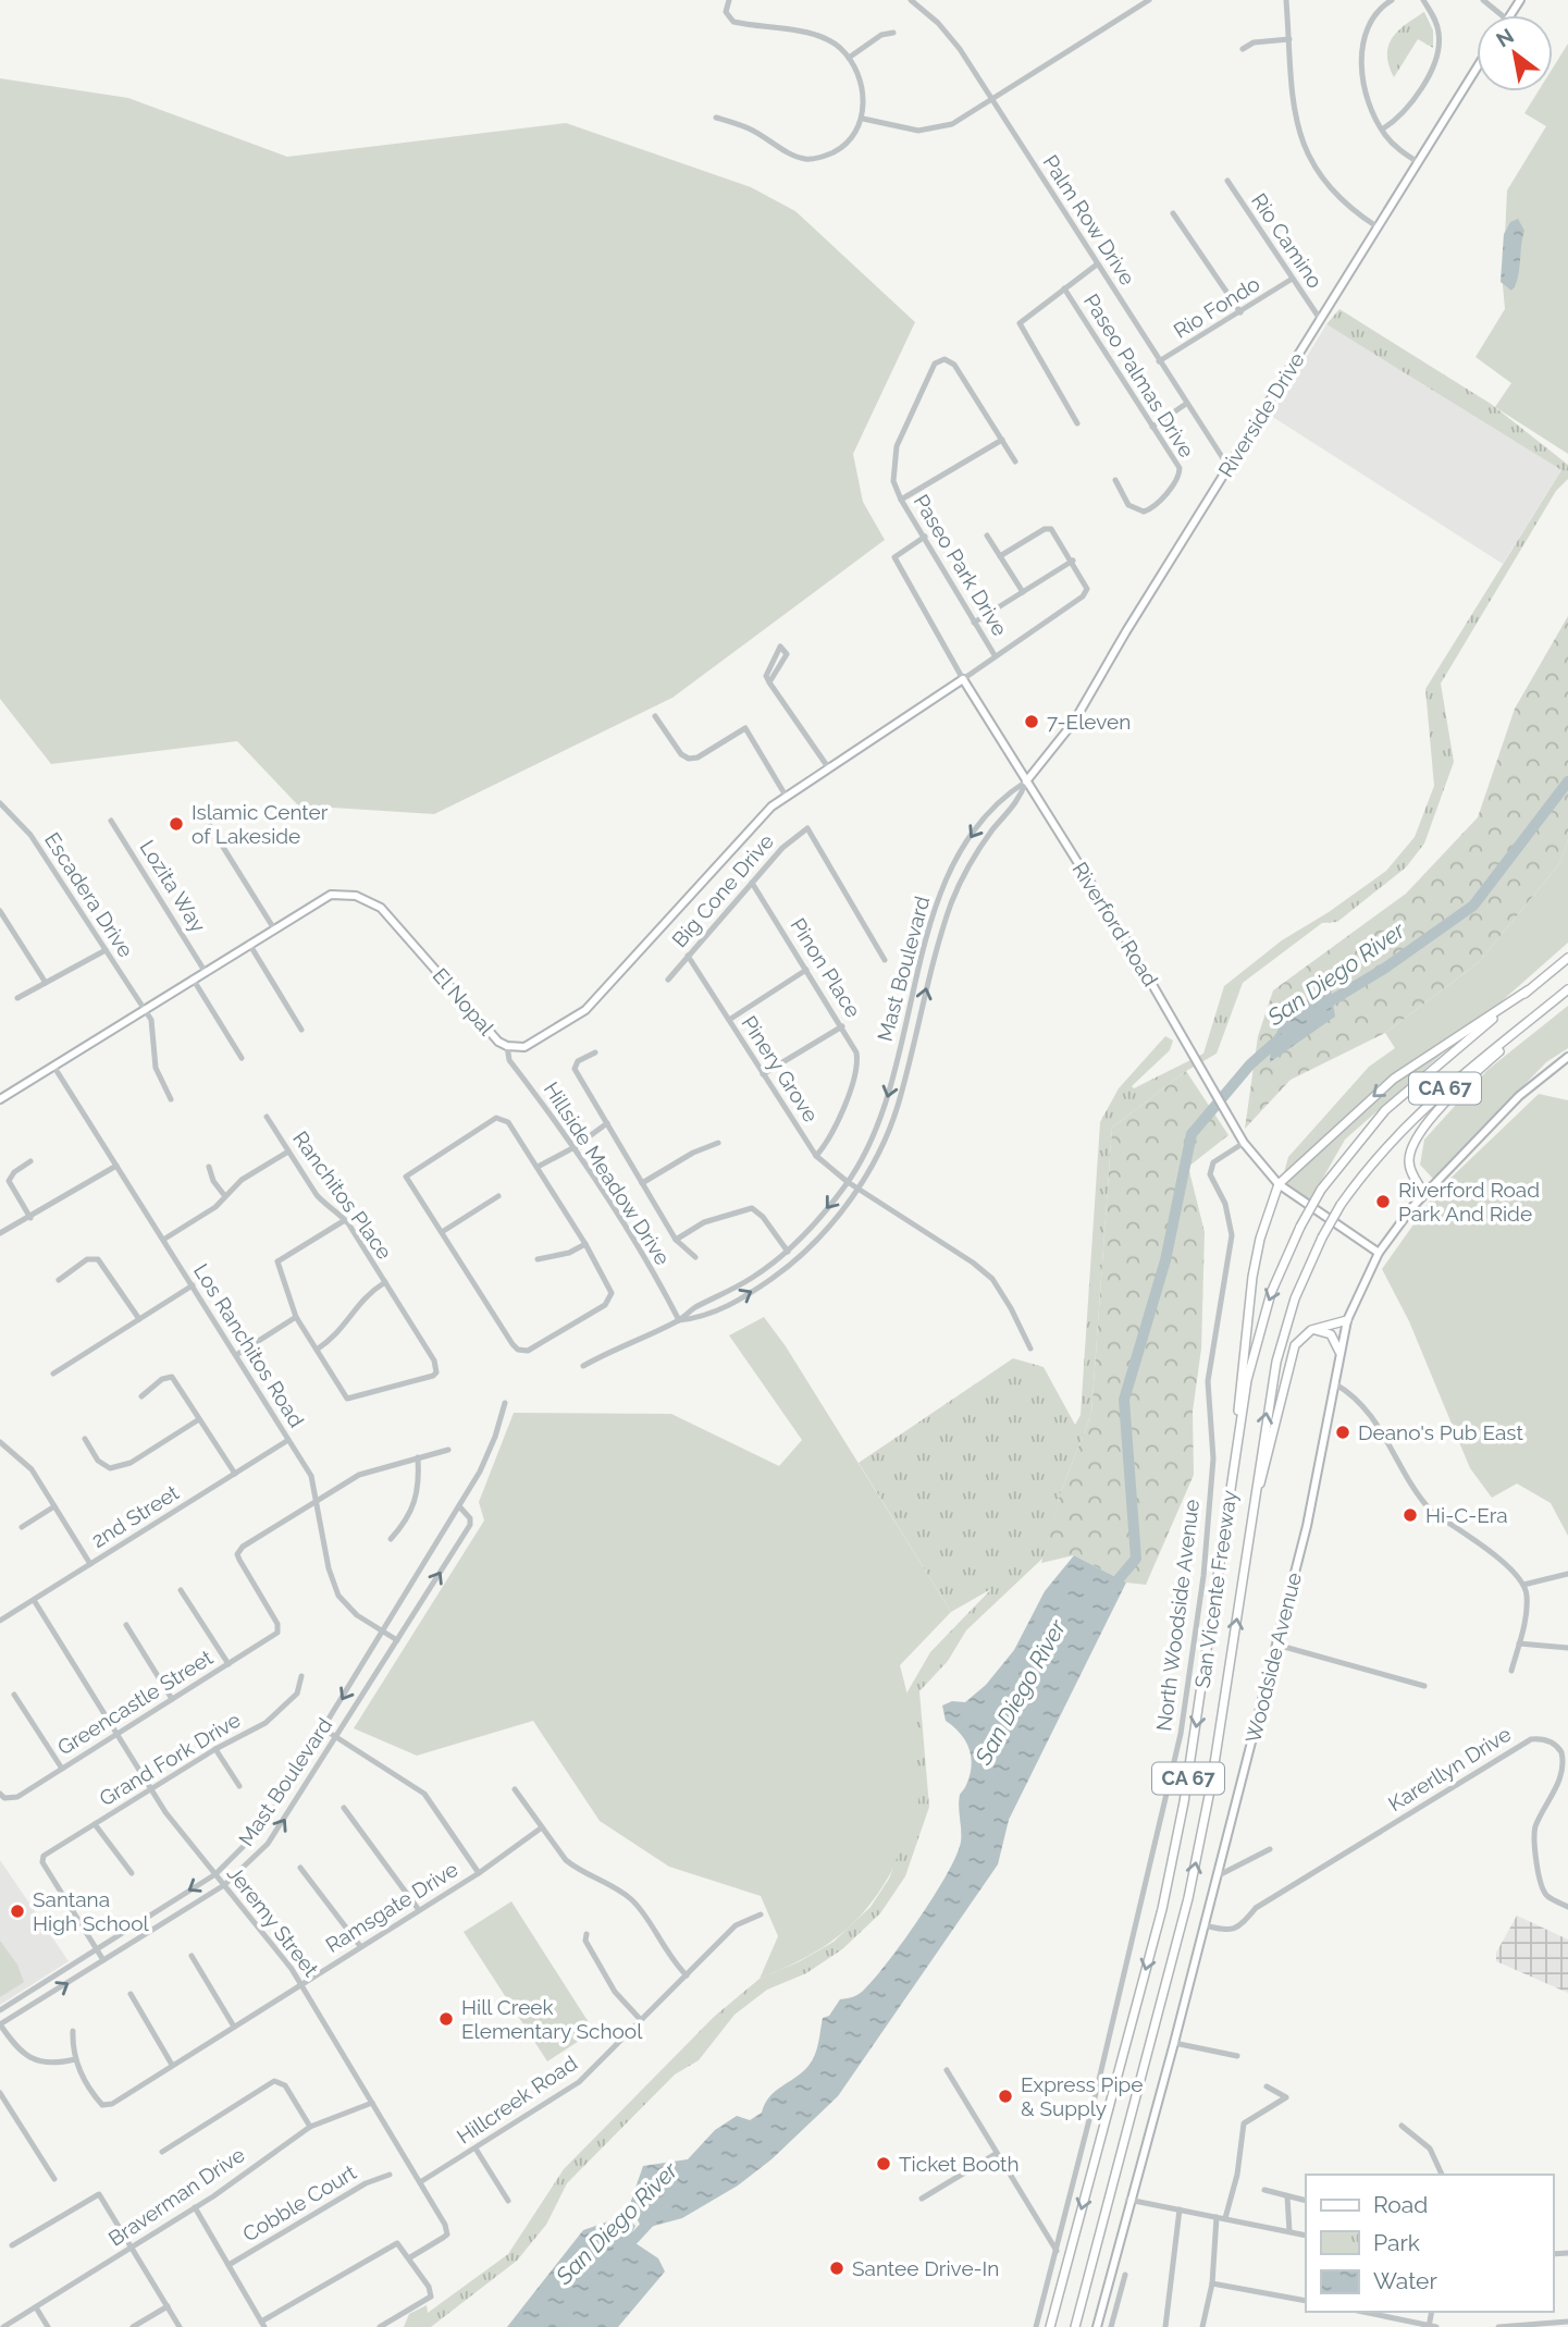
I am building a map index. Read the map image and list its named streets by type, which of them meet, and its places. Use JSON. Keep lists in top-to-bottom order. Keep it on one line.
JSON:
{"streets":{"highway":["CA 67","San Vicente Freeway"],"main road":["Riverside Drive","Riverford Road","El Nopal","Woodside Avenue"],"street":["Palm Row Drive","Rio Camino","Rio Fondo","Paseo Palmas Drive","Paseo Park Drive","Lozita Way","Big Cone Drive","Escadera Drive","Pinon Place","Mast Boulevard","Pinery Grove","Hillside Meadow Drive","Ranchitos Place","Los Ranchitos Road","2nd Street","North Woodside Avenue","Greencastle Street","Grand Fork Drive","Karerllyn Drive","Ramsgate Drive","Jeremy Street","Hillcreek Road","Braverman Drive","Cobble Court"]},"crossings":[["Palm Row Drive","Rio Fondo"],["Palm Row Drive","Riverside Drive"],["Rio Camino","Rio Fondo"],["Rio Camino","Riverside Drive"],["Riverside Drive","Riverford Road"],["Riverside Drive","Mast Boulevard"],["Paseo Park Drive","Riverford Road"],["Lozita Way","El Nopal"],["Big Cone Drive","Pinon Place"],["Big Cone Drive","Pinery Grove"],["Escadera Drive","El Nopal"],["Riverford Road","Mast Boulevard"],["Riverford Road","El Nopal"],["Riverford Road","North Woodside Avenue"],["Riverford Road","Woodside Avenue"],["Pinon Place","Pinery Grove"],["Mast Boulevard","Pinery Grove"],["Mast Boulevard","Hillside Meadow Drive"],["Mast Boulevard","Los Ranchitos Road"],["Mast Boulevard","Grand Fork Drive"],["Mast Boulevard","Jeremy Street"],["El Nopal","Hillside Meadow Drive"],["El Nopal","Los Ranchitos Road"],["Los Ranchitos Road","2nd Street"],["Los Ranchitos Road","Greencastle Street"],["2nd Street","Jeremy Street"],["Woodside Avenue","Karerllyn Drive"],["Greencastle Street","Jeremy Street"],["Grand Fork Drive","Jeremy Street"],["Ramsgate Drive","Jeremy Street"],["Jeremy Street","Hillcreek Road"],["Jeremy Street","Braverman Drive"]],"water":["San Diego River"],"places":["7-Eleven","Islamic Center of Lakeside","Riverford Road Park And Ride","Deano's Pub East","Hi-C-Era","Santana High School","Hill Creek Elementary School","Express Pipe & Supply","Ticket Booth","Santee Drive-In"],"legend":["Road","Park","Water"],"north":"top left"}
